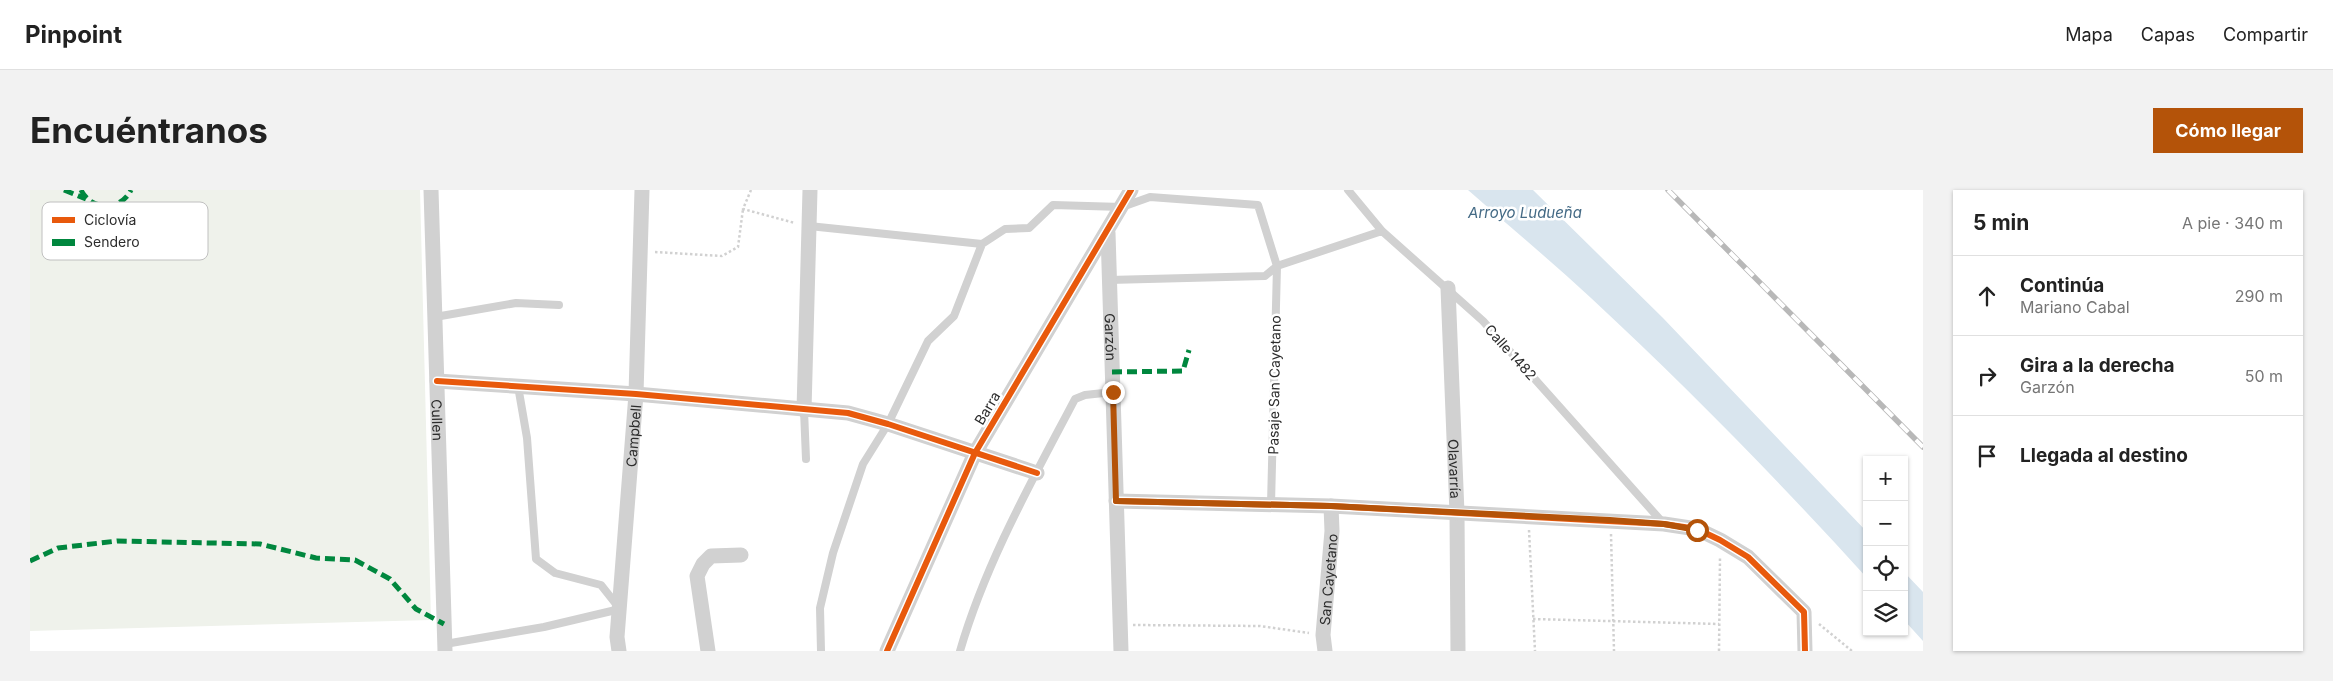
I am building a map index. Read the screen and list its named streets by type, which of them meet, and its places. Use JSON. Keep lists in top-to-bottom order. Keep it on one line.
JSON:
{"streets":{"street":["Garzón","Barra","Cullen","Campbell","Olavarría","San Cayetano"],"lane":["Calle 1482","Pasaje San Cayetano"]},"crossings":[["Garzón","Barra"],["Calle 1482","Olavarría"],["Pasaje San Cayetano","Barra"]],"water":["Arroyo Ludueña"],"legend":["Ciclovía","Sendero"],"page":{"header":"Pinpoint","nav":["Mapa","Capas","Compartir"],"buttons":"Cómo llegar","title":"Encuéntranos","heading":["5 min","A pie · 340 m"],"list":[["Continúa","Mariano Cabal","290 m"],["Gira a la derecha","Garzón","50 m"],"Llegada al destino"],"map_buttons":["+","−"]}}
